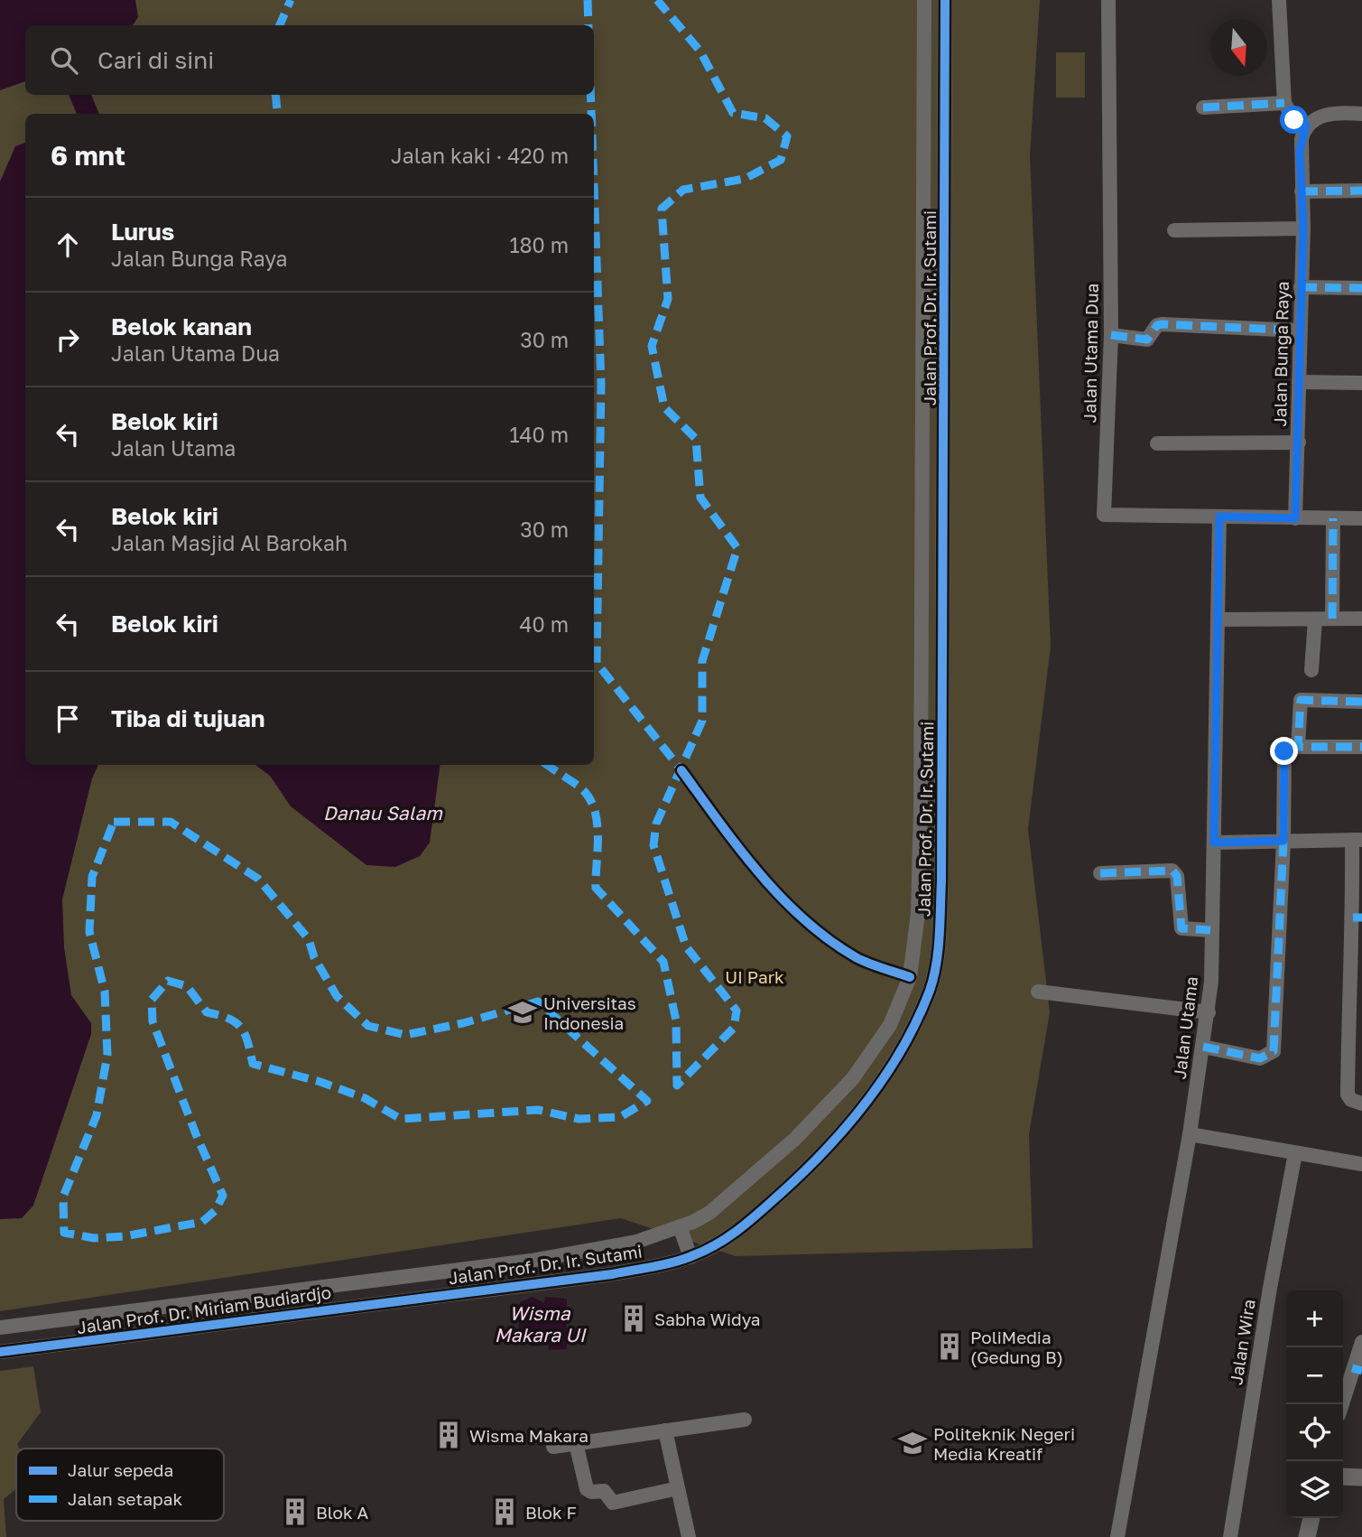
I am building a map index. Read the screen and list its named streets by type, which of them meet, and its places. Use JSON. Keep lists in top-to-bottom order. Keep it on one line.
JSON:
{"streets":{"street":["Jalan Prof. Dr. Ir. Sutami","Jalan Utama Dua","Jalan Bunga Raya","Jalan Utama","Jalan Prof. Dr. Miriam Budiardjo","Jalan Wira"]},"crossings":[["Jalan Prof. Dr. Ir. Sutami","Jalan Prof. Dr. Miriam Budiardjo"],["Jalan Utama Dua","Jalan Bunga Raya"],["Jalan Utama Dua","Jalan Utama"]],"water":["Danau Salam","Wisma Makara UI"],"parks":["UI Park"],"places":{"school or university":["Universitas Indonesia","Politeknik Negeri Media Kreatif"],"building":["Sabha Widya","PoliMedia (Gedung B)","Wisma Makara","Blok A","Blok F"]},"legend":["Jalur sepeda","Jalan setapak"],"north":"bottom","page":{"search":"Cari di sini","heading":["6 mnt","Jalan kaki · 420 m"],"list":[["Lurus","Jalan Bunga Raya","180 m"],["Belok kanan","Jalan Utama Dua","30 m"],["Belok kiri","Jalan Utama","140 m"],["Belok kiri","Jalan Masjid Al Barokah","30 m"],["Belok kiri","40 m"],"Tiba di tujuan"],"map_buttons":["+","−"]}}
